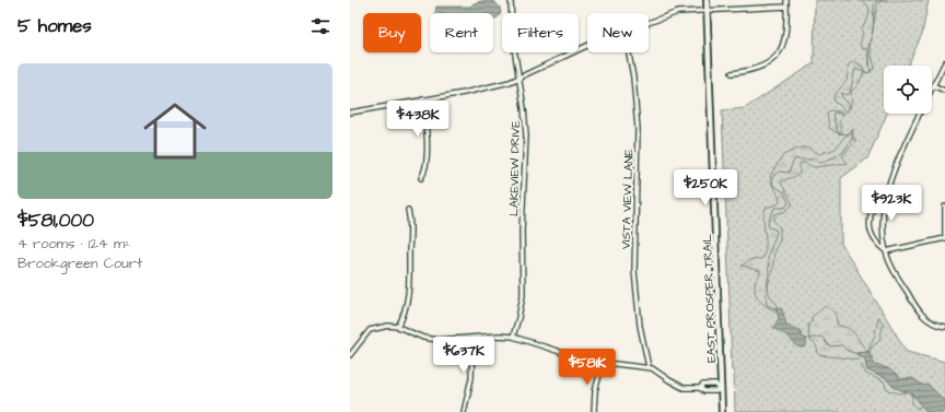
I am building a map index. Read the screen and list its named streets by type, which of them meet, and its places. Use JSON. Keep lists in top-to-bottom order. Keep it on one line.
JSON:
{"streets":{"main road":["EAST PROSPER TRAIL"],"street":["LAKEVIEW DRIVE","VISTA VIEW LANE"]},"page":{"heading":"5 homes","chip":["Buy","Rent","Filters","New"],"list":[{"name":"$581,000","note":"4 rooms · 124 m² · Brookgreen Court"}],"price":["$438K","$250K","$923K","$637K","$581K"]}}
